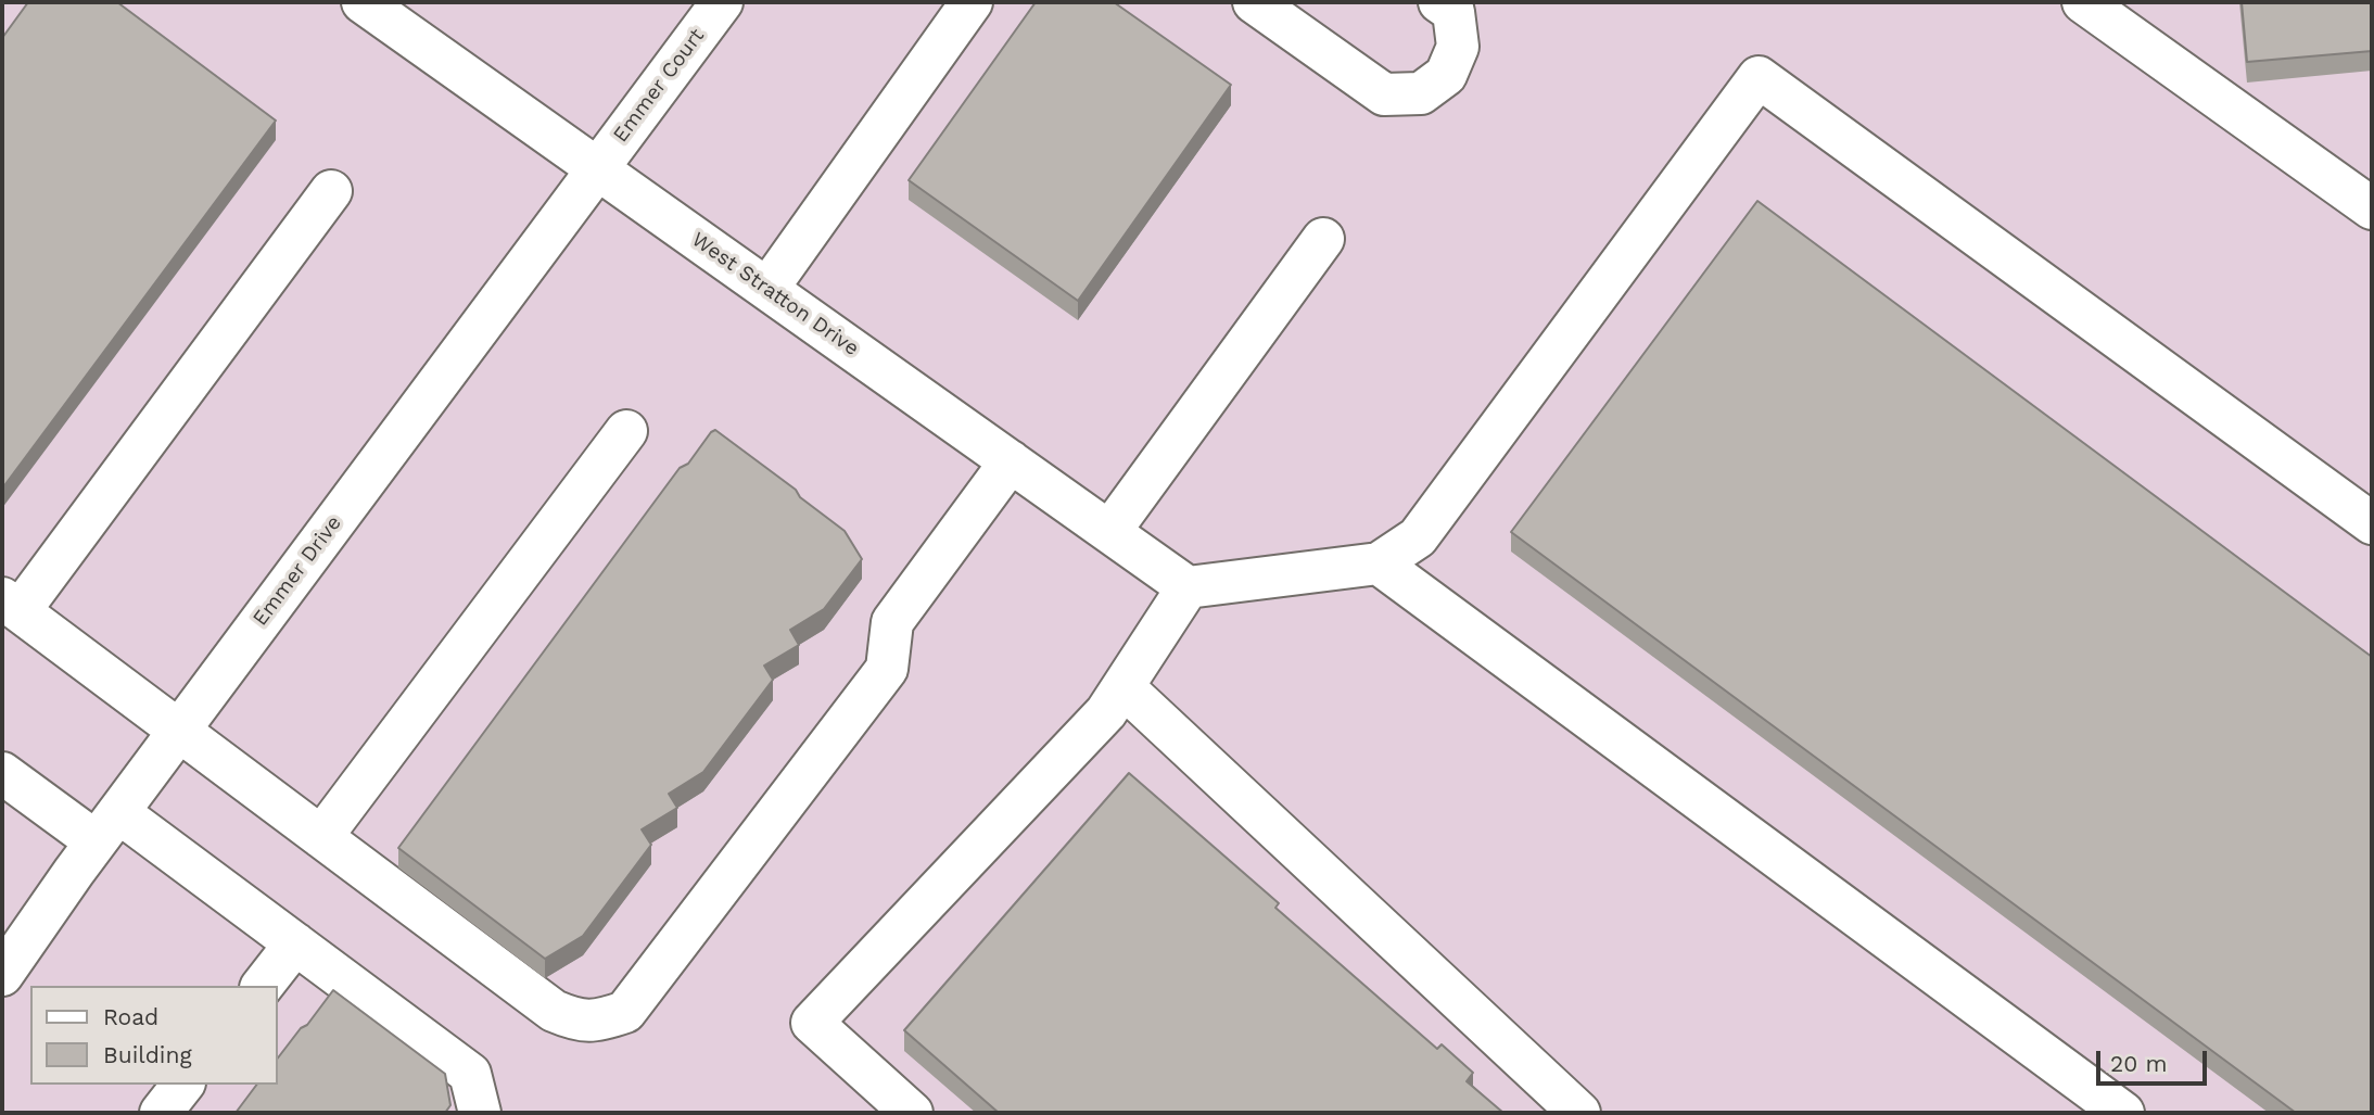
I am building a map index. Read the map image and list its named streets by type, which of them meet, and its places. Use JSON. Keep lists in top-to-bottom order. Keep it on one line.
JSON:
{"streets":{"street":["Emmer Court","West Stratton Drive","Emmer Drive"]},"crossings":[["Emmer Court","West Stratton Drive"],["Emmer Court","Emmer Drive"],["West Stratton Drive","Emmer Drive"]],"legend":["Road","Building"],"scale_bar":"20 m"}
